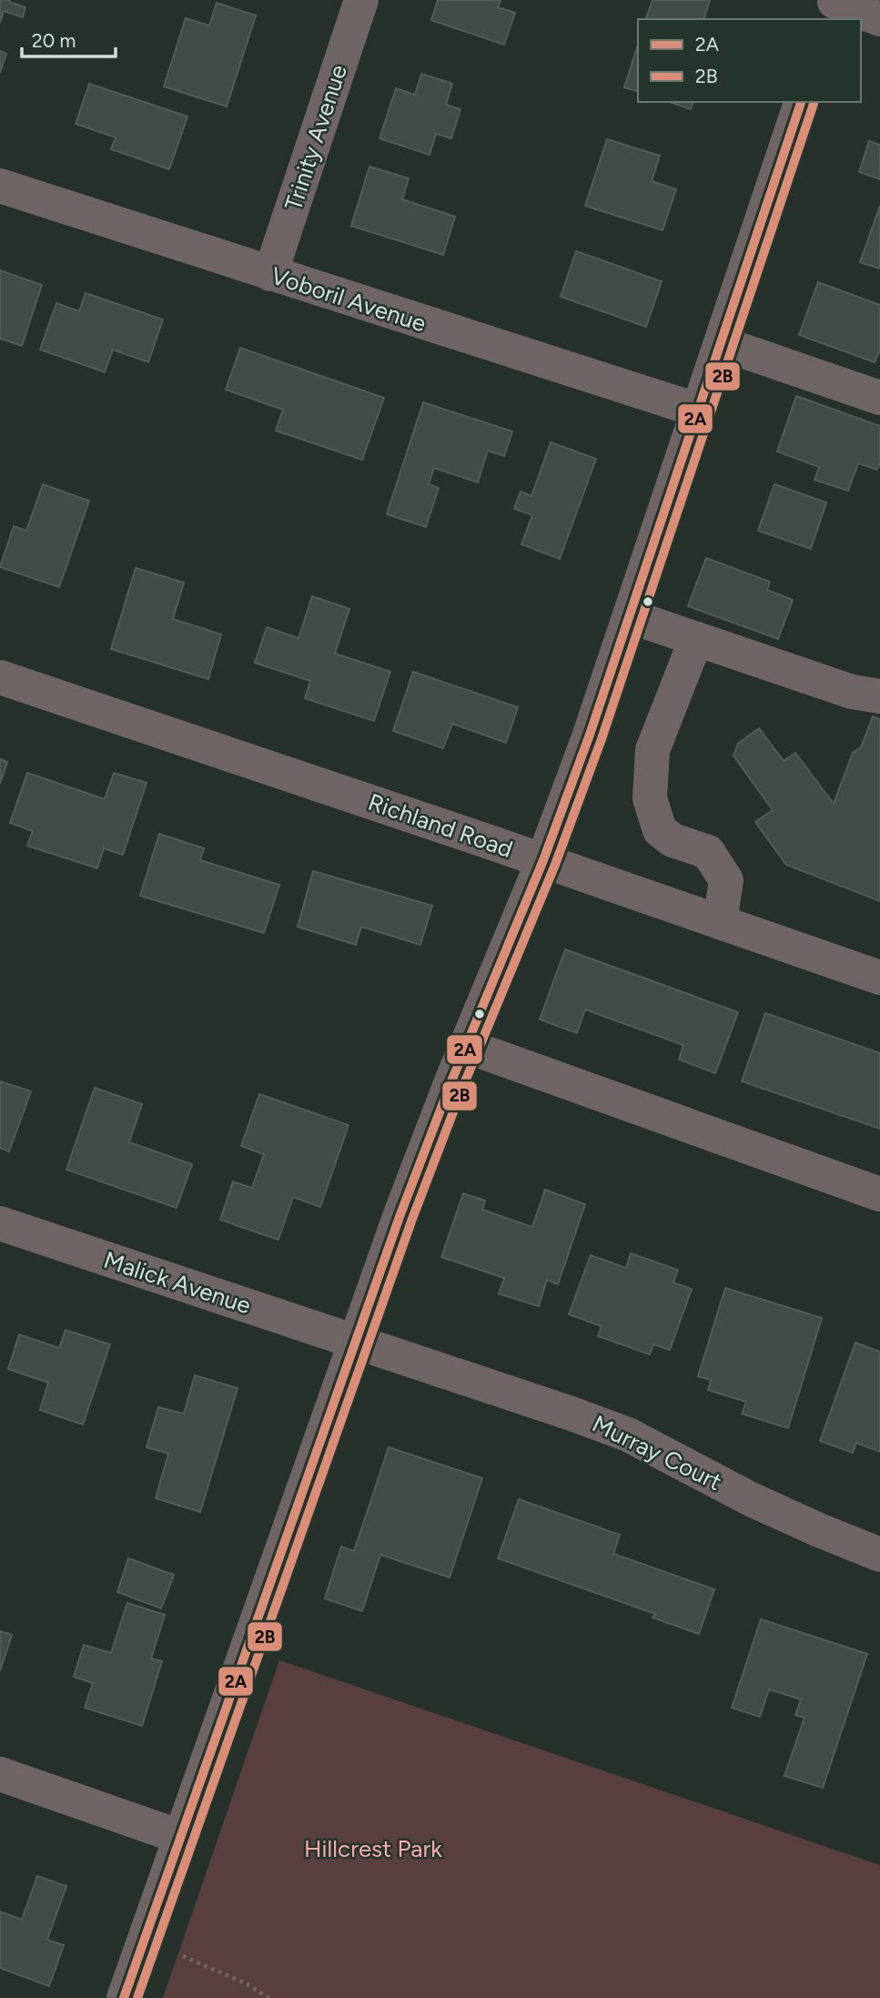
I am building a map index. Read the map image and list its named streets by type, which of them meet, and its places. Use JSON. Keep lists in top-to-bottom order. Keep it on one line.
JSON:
{"streets":{"street":["Trinity Avenue","Voboril Avenue","Richland Road","Malick Avenue","Murray Court"]},"crossings":[["Trinity Avenue","Voboril Avenue"],["Malick Avenue","Murray Court"]],"parks":["Hillcrest Park"],"lines":["transit line 2A","transit line 2B"],"legend":["2A","2B"],"scale_bar":"20 m"}
